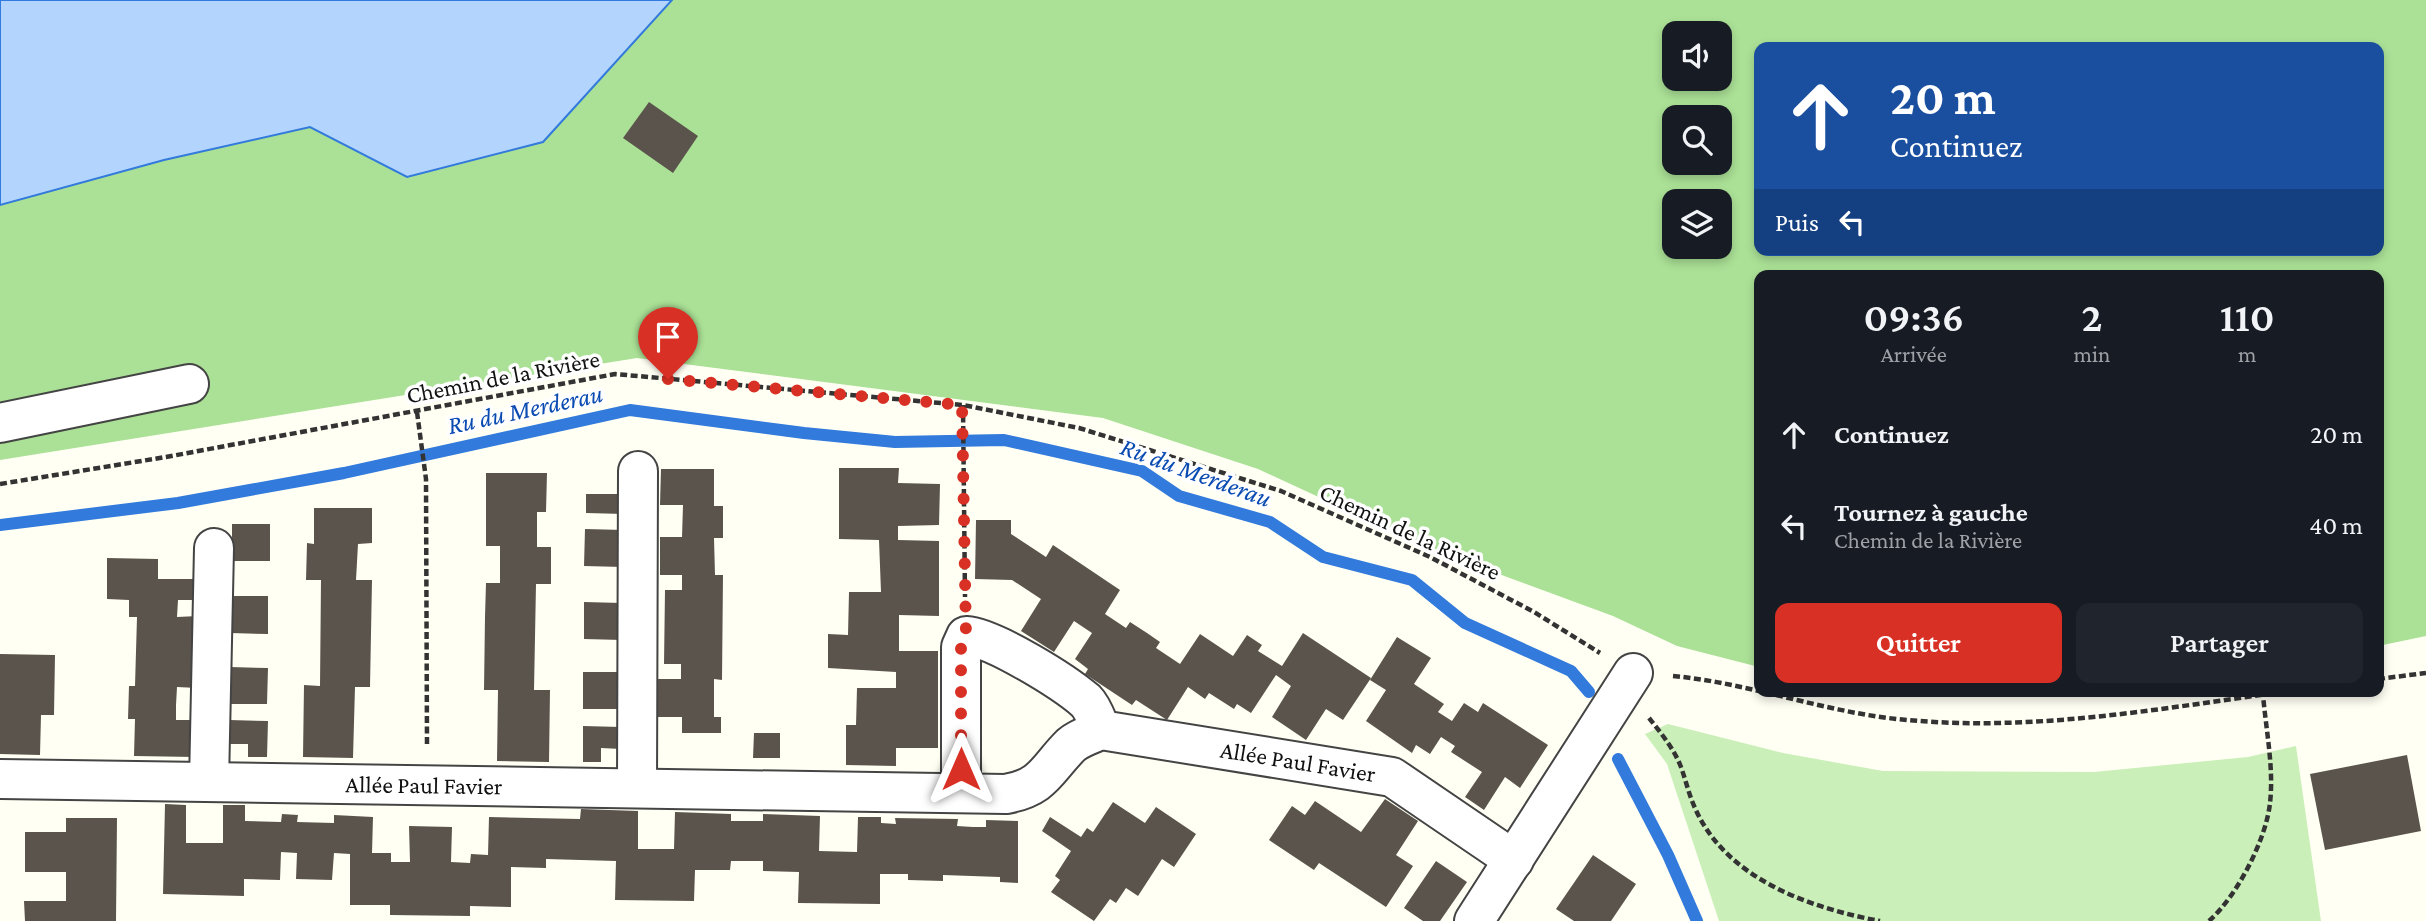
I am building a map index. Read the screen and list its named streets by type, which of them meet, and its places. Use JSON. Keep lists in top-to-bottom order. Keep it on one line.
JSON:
{"streets":{"street":["Allée Paul Favier"],"path":["Chemin de la Rivière"]},"water":["Ru du Merderau"],"page":{"turn":["20 m","Continuez"],"then":"Puis","eta":["09:36","Arrivée","2","min","110","m"],"list":[{"name":"Continuez","value":"20 m"},{"name":"Tournez à gauche","note":"Chemin de la Rivière","value":"40 m"}],"buttons":["Quitter","Partager"]}}
